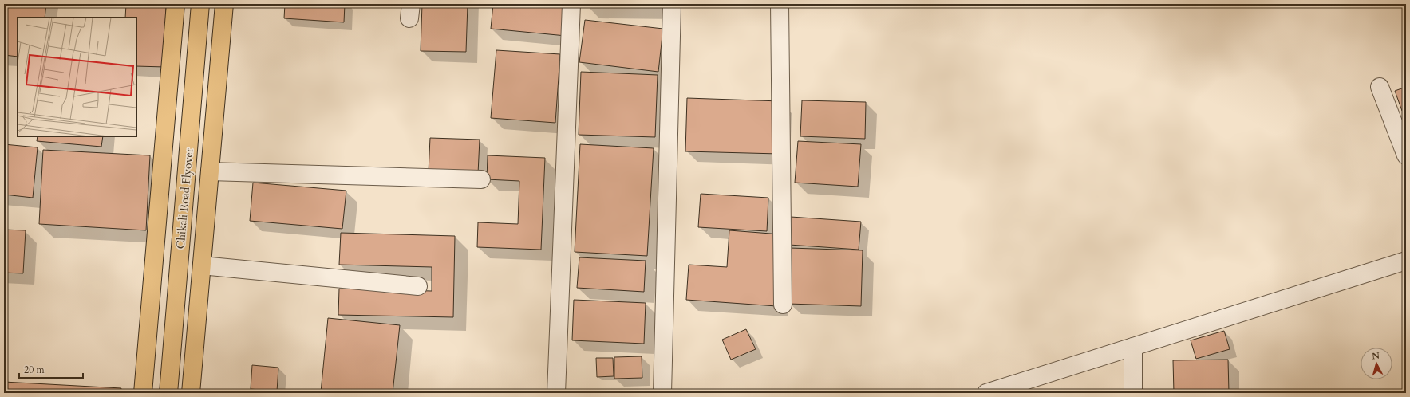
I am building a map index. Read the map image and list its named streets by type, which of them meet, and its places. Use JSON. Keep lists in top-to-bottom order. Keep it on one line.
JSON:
{"streets":{"main road":["Chikali Road Flyover"]},"scale_bar":"20 m","north":"top"}
